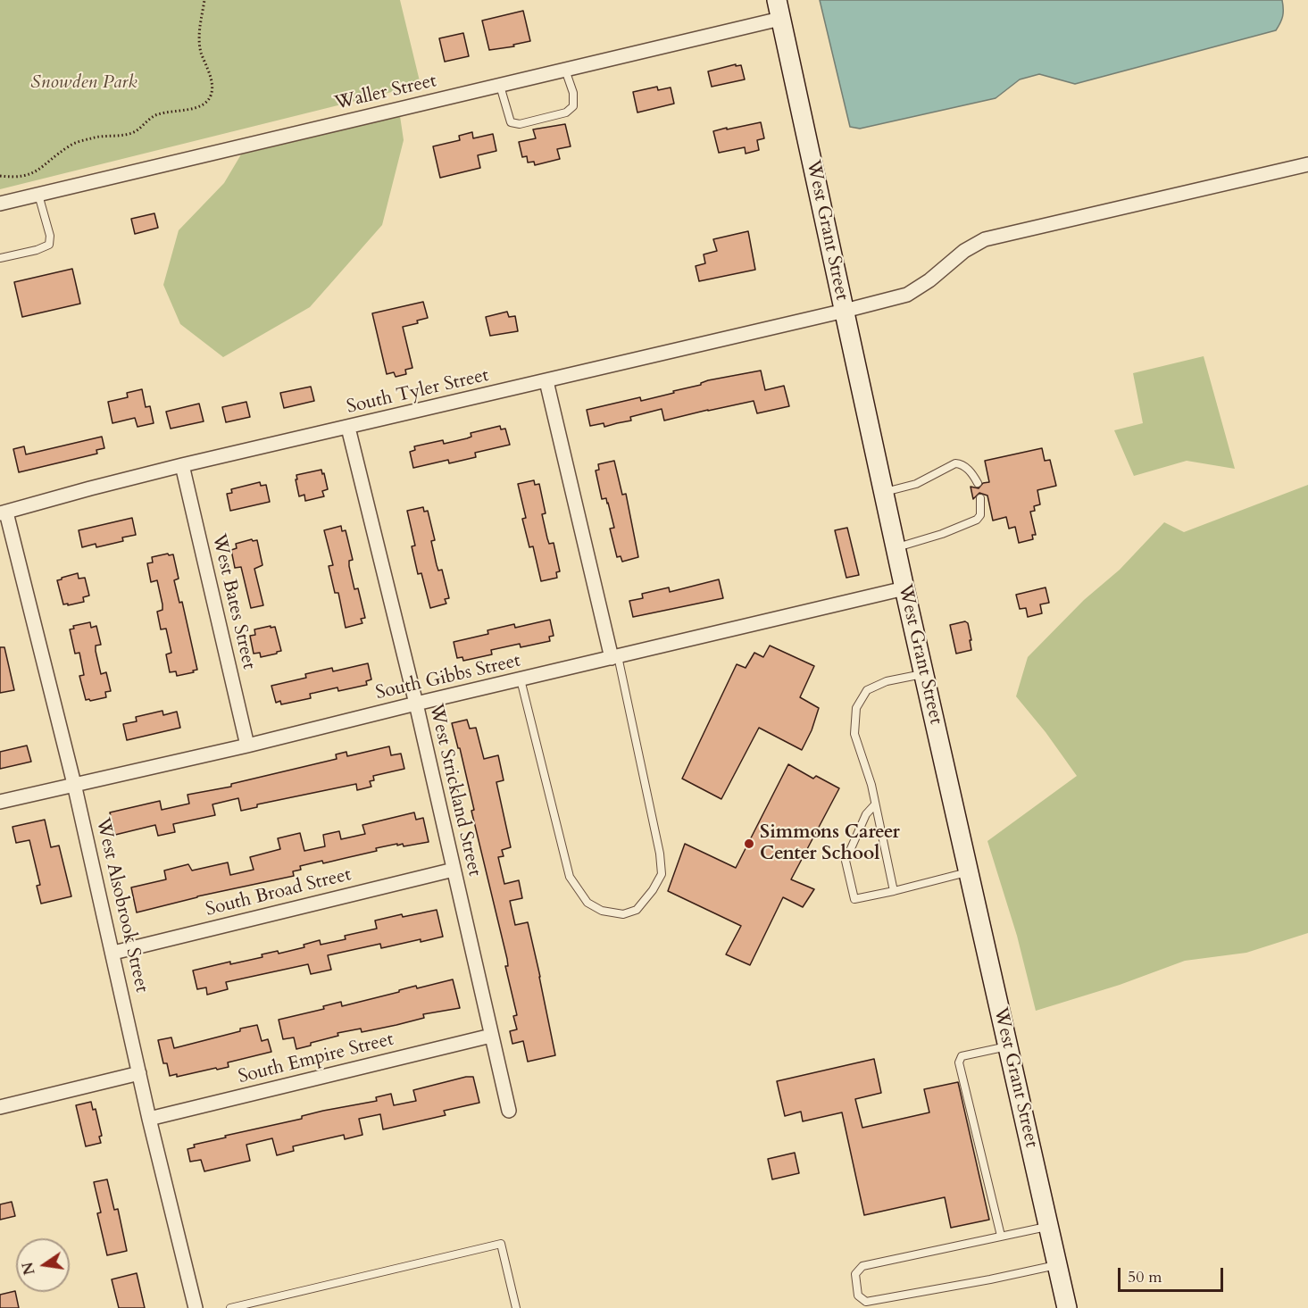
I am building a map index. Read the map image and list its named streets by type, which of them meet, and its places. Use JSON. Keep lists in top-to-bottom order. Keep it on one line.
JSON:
{"streets":{"street":["Waller Street","West Grant Street","South Tyler Street","West Bates Street","South Gibbs Street","West Strickland Street","South Broad Street","West Alsobrook Street","South Empire Street"]},"crossings":[["Waller Street","West Grant Street"],["West Grant Street","South Tyler Street"],["West Grant Street","South Gibbs Street"],["South Tyler Street","West Bates Street"],["South Tyler Street","West Strickland Street"],["South Tyler Street","West Alsobrook Street"],["West Bates Street","South Gibbs Street"],["South Gibbs Street","West Strickland Street"],["South Gibbs Street","West Alsobrook Street"],["West Strickland Street","South Broad Street"],["West Strickland Street","South Empire Street"],["South Broad Street","West Alsobrook Street"],["West Alsobrook Street","South Empire Street"]],"parks":["Snowden Park"],"places":["Simmons Career Center School"],"scale_bar":"50 m","north":"left"}
